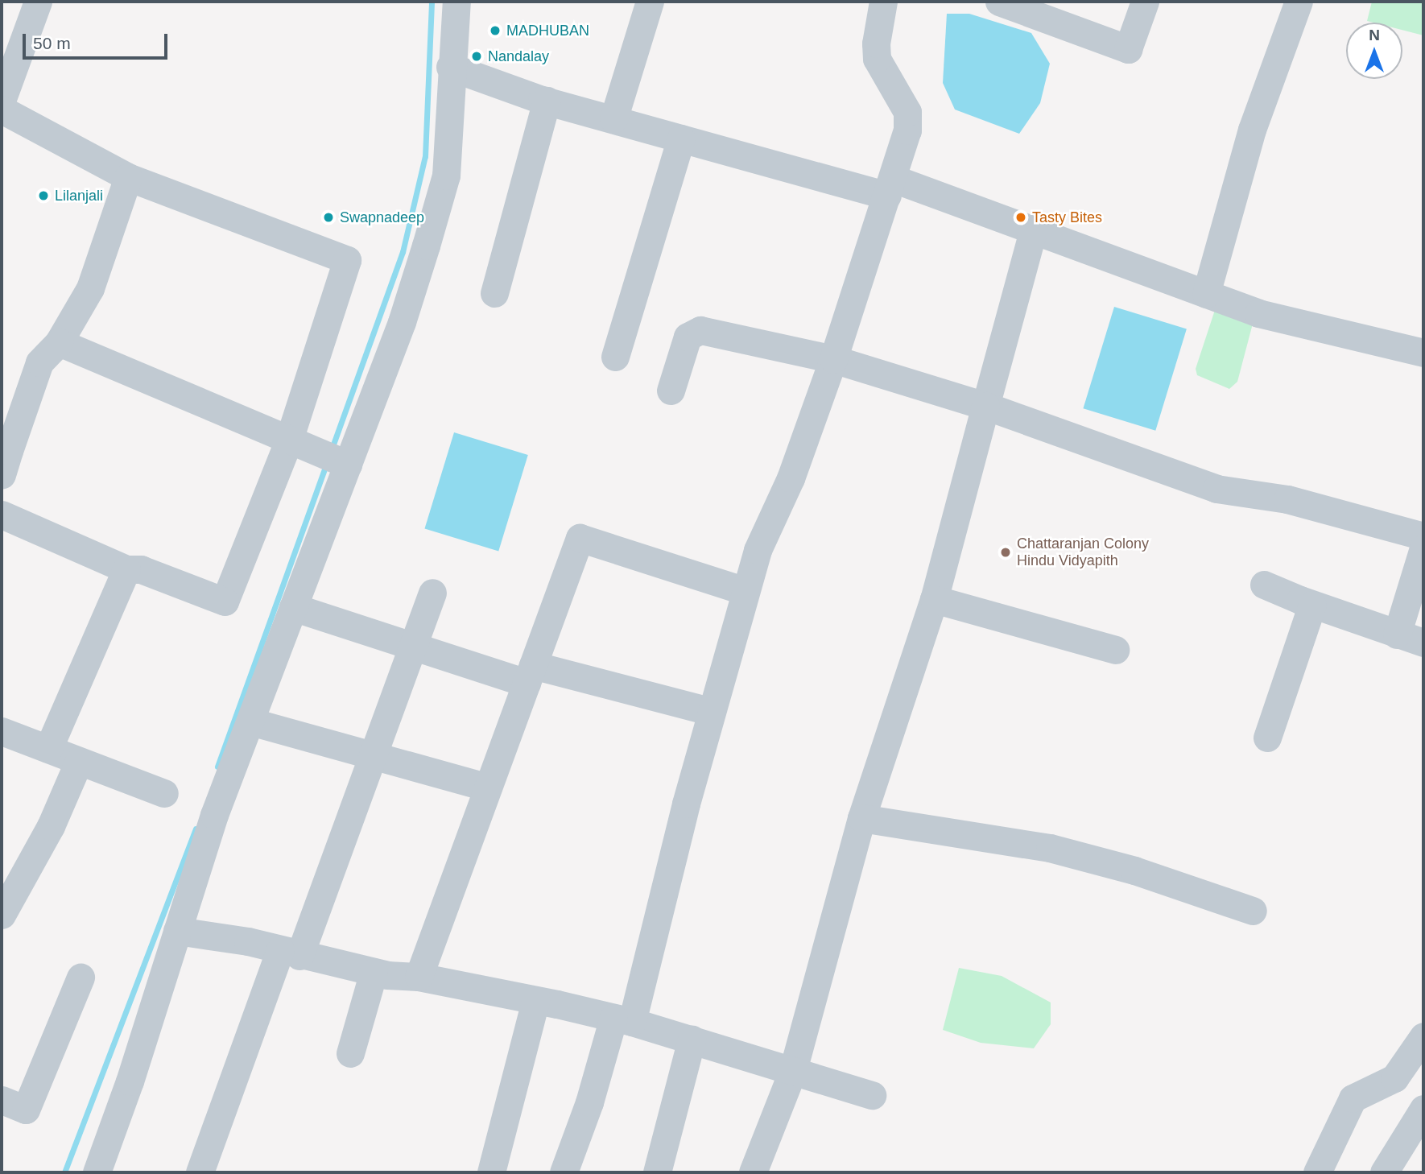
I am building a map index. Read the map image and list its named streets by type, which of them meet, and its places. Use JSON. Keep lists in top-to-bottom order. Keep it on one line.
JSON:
{"places":["MADHUBAN","Nandalay","Lilanjali","Swapnadeep","Tasty Bites","Chattaranjan Colony Hindu Vidyapith"],"scale_bar":"50 m","north":"top"}
